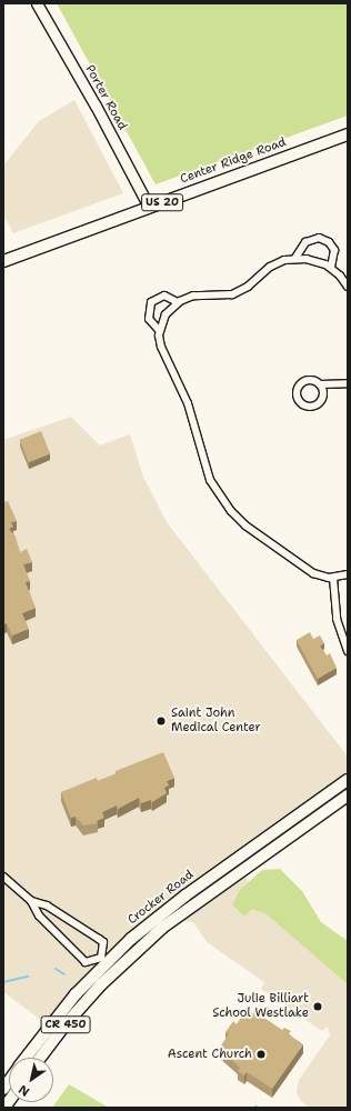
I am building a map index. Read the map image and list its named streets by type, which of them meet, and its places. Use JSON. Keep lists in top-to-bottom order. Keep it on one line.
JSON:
{"streets":{"main road":["Porter Road","Center Ridge Road","US 20","Crocker Road","CR 450"]},"crossings":[["Porter Road","Center Ridge Road"]],"places":["Saint John Medical Center","Julie Billiart School Westlake","Ascent Church"],"north":"bottom left"}
